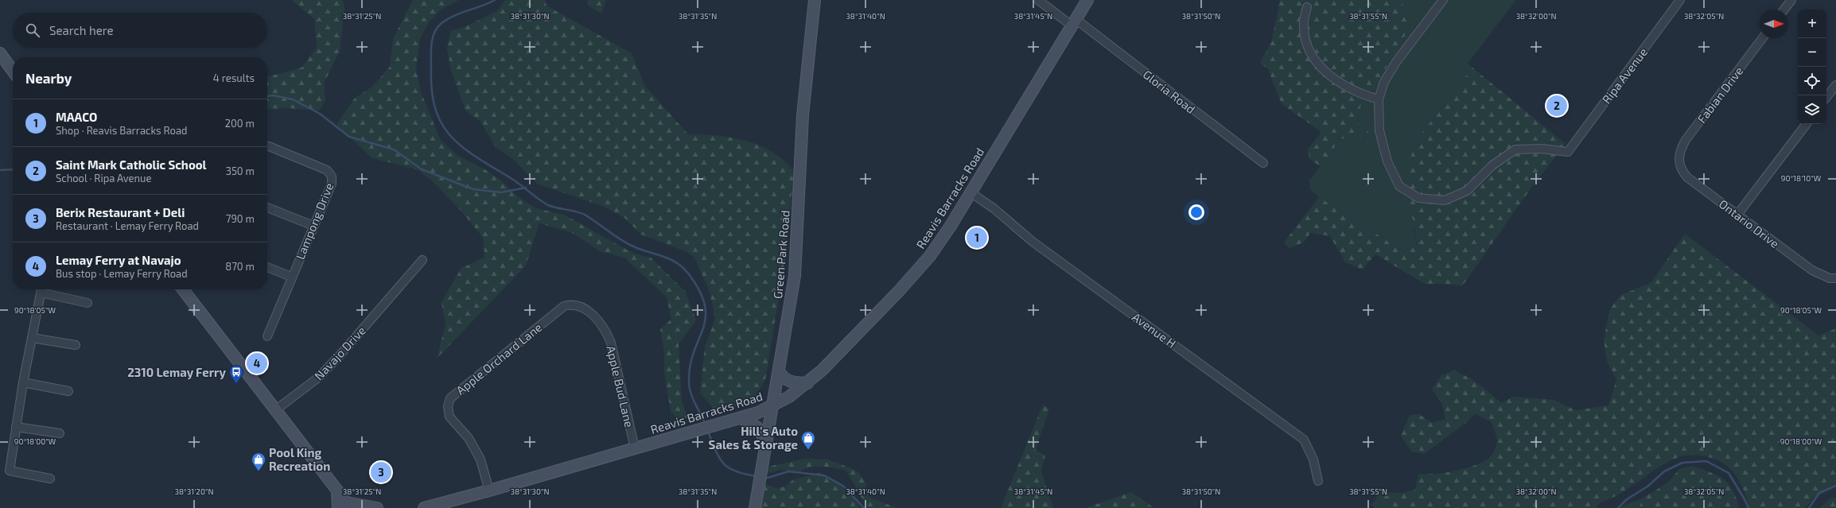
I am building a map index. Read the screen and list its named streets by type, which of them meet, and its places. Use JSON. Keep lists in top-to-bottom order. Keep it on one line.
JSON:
{"streets":{"main road":["Reavis Barracks Road","Green Park Road"],"street":["Ripa Avenue","Gloria Road","Fabian Drive","Lampong Drive","Ontario Drive","Avenue H","Navajo Drive","Apple Orchard Lane","Apple Bud Lane"]},"crossings":[["Gloria Road","Reavis Barracks Road"],["Fabian Drive","Ontario Drive"],["Reavis Barracks Road","Green Park Road"],["Reavis Barracks Road","Avenue H"],["Reavis Barracks Road","Apple Orchard Lane"],["Reavis Barracks Road","Apple Bud Lane"],["Apple Orchard Lane","Apple Bud Lane"]],"places":{"bus stop":["2310 Lemay Ferry"],"shop":["Hill's Auto Sales & Storage","Pool King Recreation"]},"north":"right","page":{"map_buttons":["+","−"],"search":"Search here","heading":["Nearby","4 results"],"pins":["2","1","4","3"],"list":[{"mark":"1","name":"MAACO","note":"Shop · Reavis Barracks Road","value":"200 m"},{"mark":"2","name":"Saint Mark Catholic School","note":"School · Ripa Avenue","value":"350 m"},{"mark":"3","name":"Berix Restaurant + Deli","note":"Restaurant · Lemay Ferry Road","value":"790 m"},{"mark":"4","name":"Lemay Ferry at Navajo","note":"Bus stop · Lemay Ferry Road","value":"870 m"}]},"coordinates":["38°31'25\"N","38°31'30\"N","38°31'35\"N","38°31'40\"N","38°31'45\"N","38°31'50\"N","38°31'55\"N","38°32'00\"N","38°32'05\"N","90°18'10\"W","90°18'05\"W","90°18'00\"W","38°31'20\"N"]}
